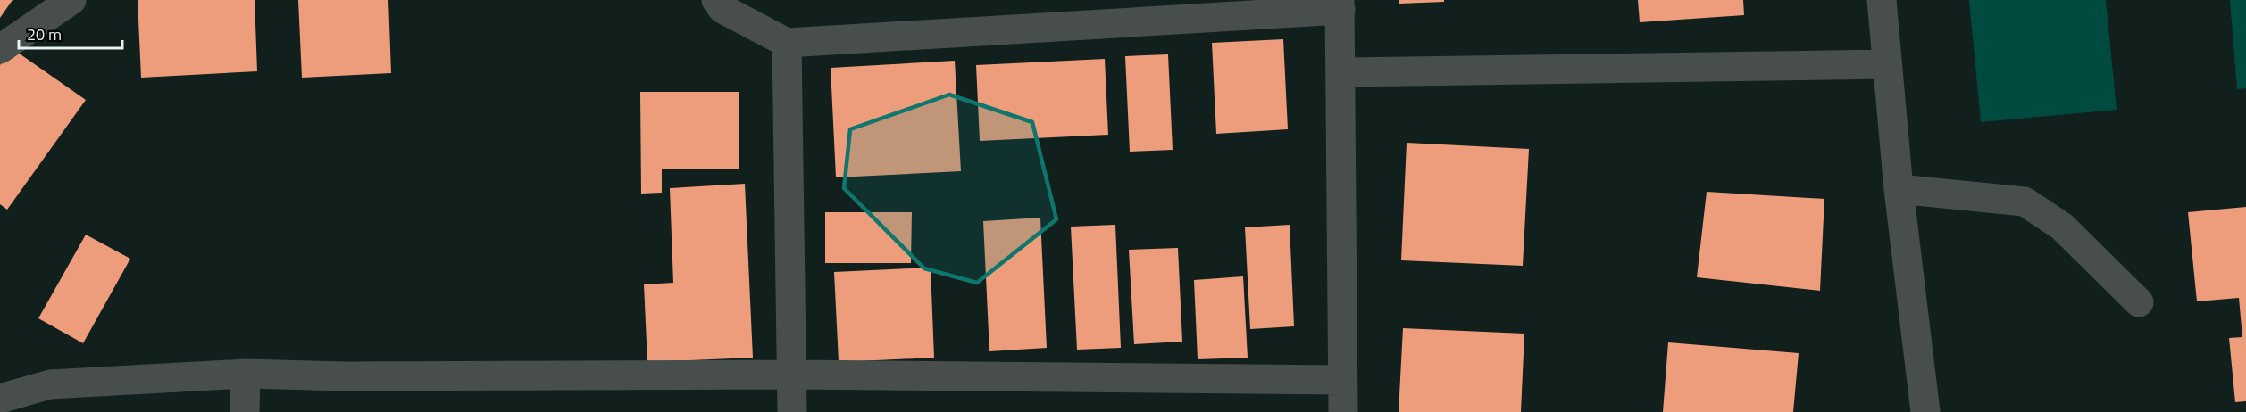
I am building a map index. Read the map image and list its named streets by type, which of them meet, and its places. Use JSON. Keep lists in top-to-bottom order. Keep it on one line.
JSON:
{"scale_bar":"20 m"}
